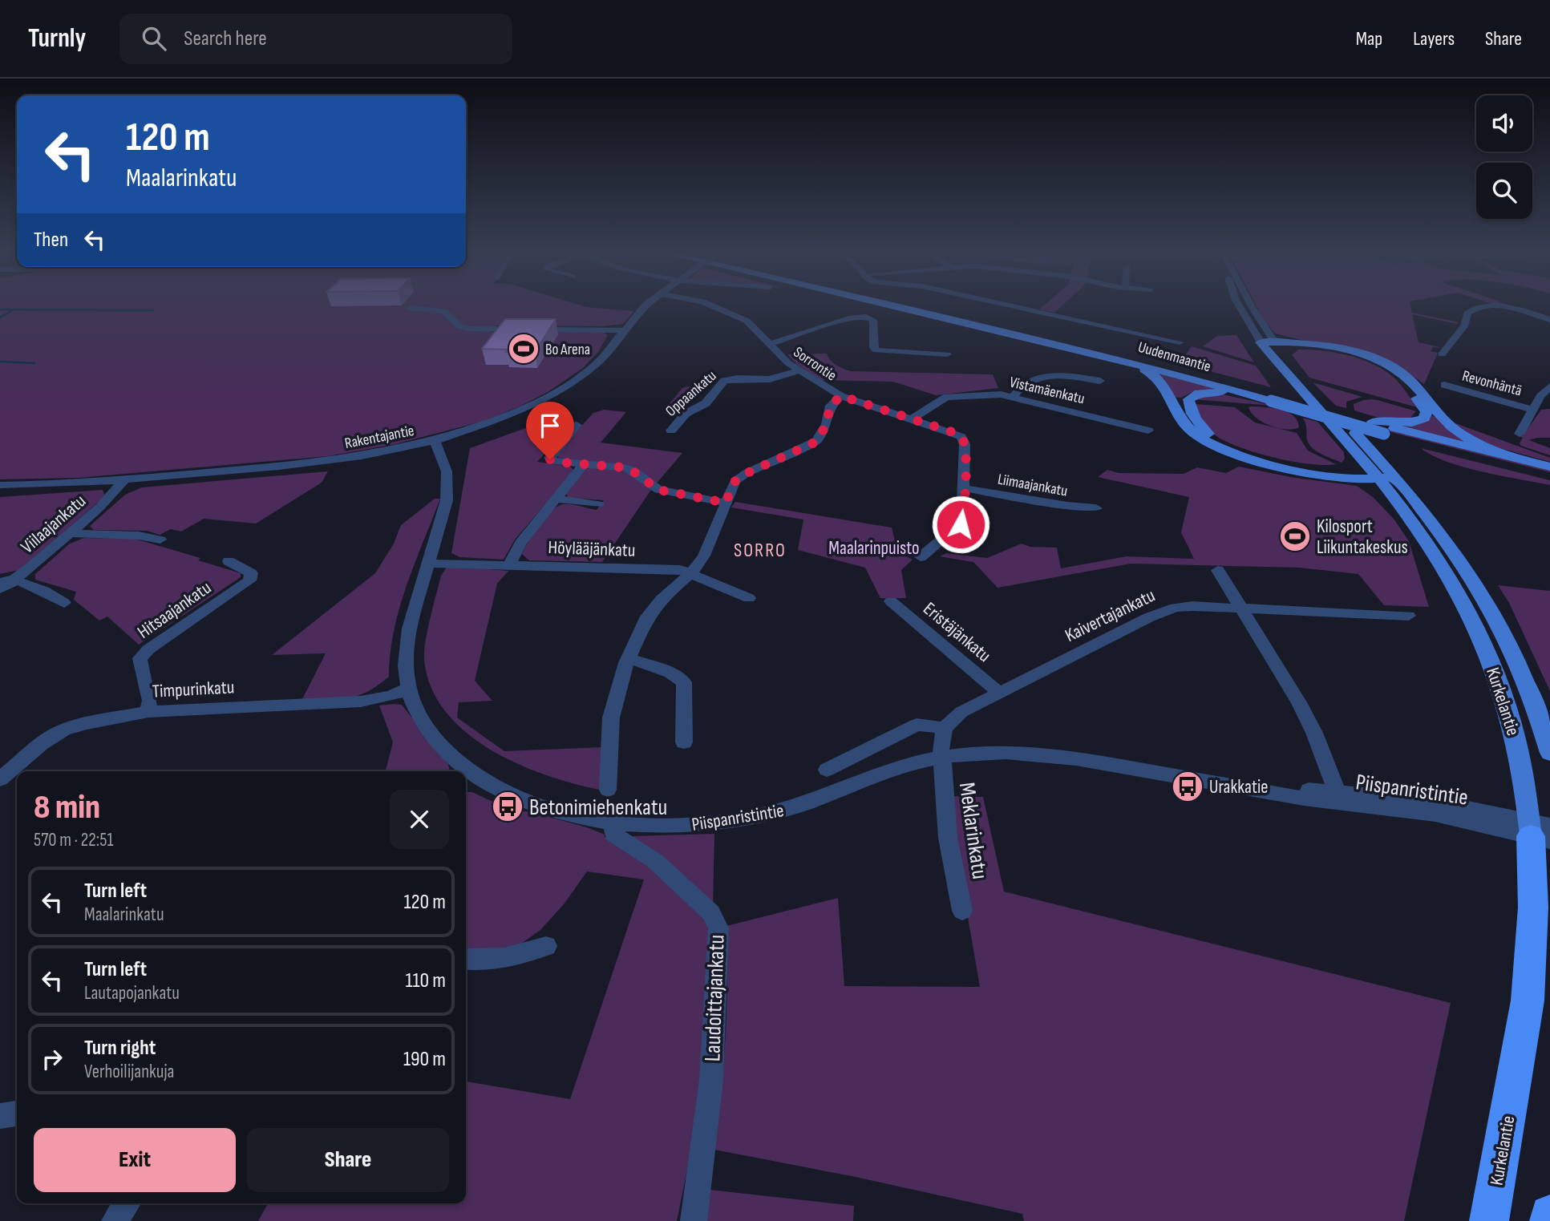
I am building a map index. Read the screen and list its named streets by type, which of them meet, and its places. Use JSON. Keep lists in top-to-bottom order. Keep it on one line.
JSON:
{"streets":{"highway":["Kurkelantie"],"main road":["Uudenmaantie"],"street":["Sorrontie","Revonhäntä","Vistamäenkatu","Oppaankatu","Rakentajantie","Liimaajankatu","Viilaajankatu","Höylääjänkatu","Hitsaajankatu","Kaivertajankatu","Eristäjänkatu","Timpurinkatu","Piispanristintie","Meklarinkatu","Laudoittajankatu"]},"crossings":[["Sorrontie","Vistamäenkatu"],["Sorrontie","Oppaankatu"],["Sorrontie","Liimaajankatu"],["Rakentajantie","Viilaajankatu"],["Rakentajantie","Piispanristintie"],["Höylääjänkatu","Piispanristintie"],["Hitsaajankatu","Timpurinkatu"],["Kaivertajankatu","Eristäjänkatu"],["Timpurinkatu","Piispanristintie"],["Kurkelantie","Piispanristintie"],["Piispanristintie","Meklarinkatu"],["Piispanristintie","Laudoittajankatu"]],"districts":["SORRO"],"parks":["Maalarinpuisto"],"places":{"sports":["Bo Arena","Kilosport Liikuntakeskus"],"bus stop":["Urakkatie","Betonimiehenkatu"]},"page":{"header":"Turnly","search":"Search here","nav":["Map","Layers","Share"],"turn":["120 m","Maalarinkatu"],"then":"Then","heading":["8 min","570 m · 22:51"],"list":[{"name":"Turn left","note":"Maalarinkatu","value":"120 m"},{"name":"Turn left","note":"Lautapojankatu","value":"110 m"},{"name":"Turn right","note":"Verhoilijankuja","value":"190 m"}],"buttons":["Exit","Share"]}}
